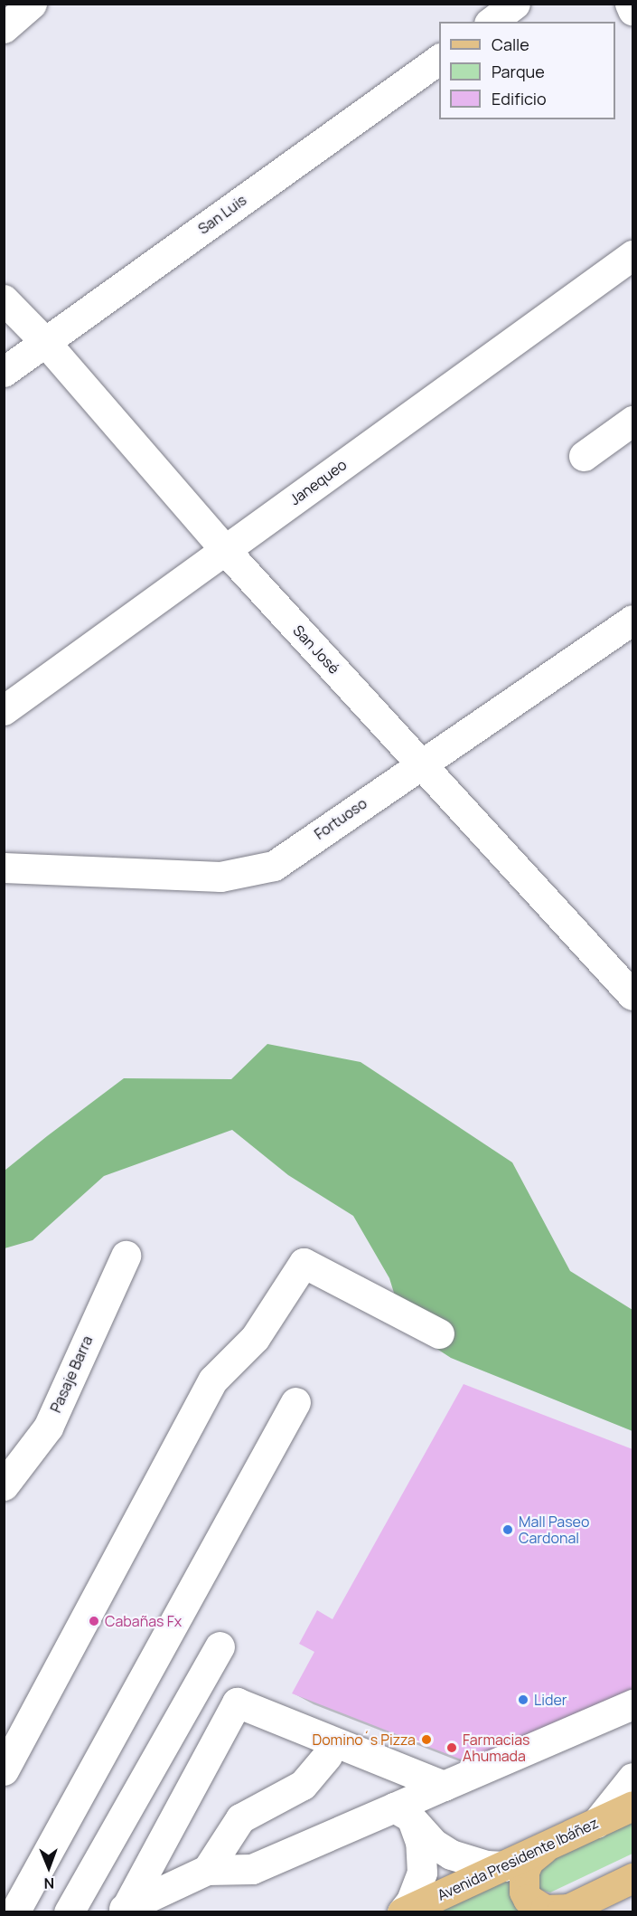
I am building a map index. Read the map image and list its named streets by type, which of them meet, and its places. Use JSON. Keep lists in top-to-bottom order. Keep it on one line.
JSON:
{"streets":{"main road":["Avenida Presidente Ibáñez"],"street":["San Luis","Janequeo","San José","Fortuoso","Pasaje Barra"]},"crossings":[["San Luis","San José"],["Janequeo","San José"],["San José","Fortuoso"]],"places":["Mall Paseo Cardonal","Cabañas Fx","Lider","Domino´s Pizza","Farmacias Ahumada"],"legend":["Calle","Parque","Edificio"],"north":"bottom"}
